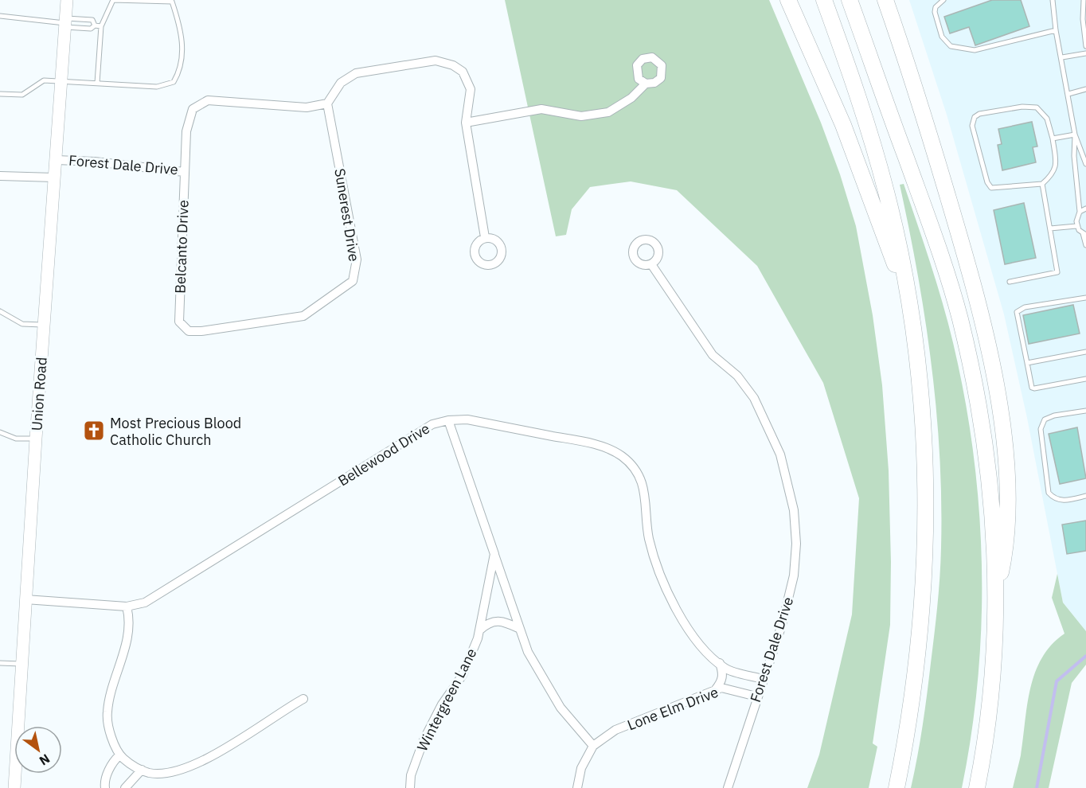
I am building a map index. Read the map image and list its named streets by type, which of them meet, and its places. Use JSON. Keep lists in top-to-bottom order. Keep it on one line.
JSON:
{"streets":{"main road":["Union Road"],"street":["Forest Dale Drive","Sunerest Drive","Belcanto Drive","Bellewood Drive","Wintergreen Lane","Lone Elm Drive"]},"crossings":[["Forest Dale Drive","Sunerest Drive"],["Forest Dale Drive","Belcanto Drive"],["Forest Dale Drive","Union Road"],["Forest Dale Drive","Bellewood Drive"],["Forest Dale Drive","Lone Elm Drive"],["Sunerest Drive","Belcanto Drive"],["Union Road","Bellewood Drive"]],"places":{"church":["Most Precious Blood Catholic Church"]},"north":"bottom right"}
